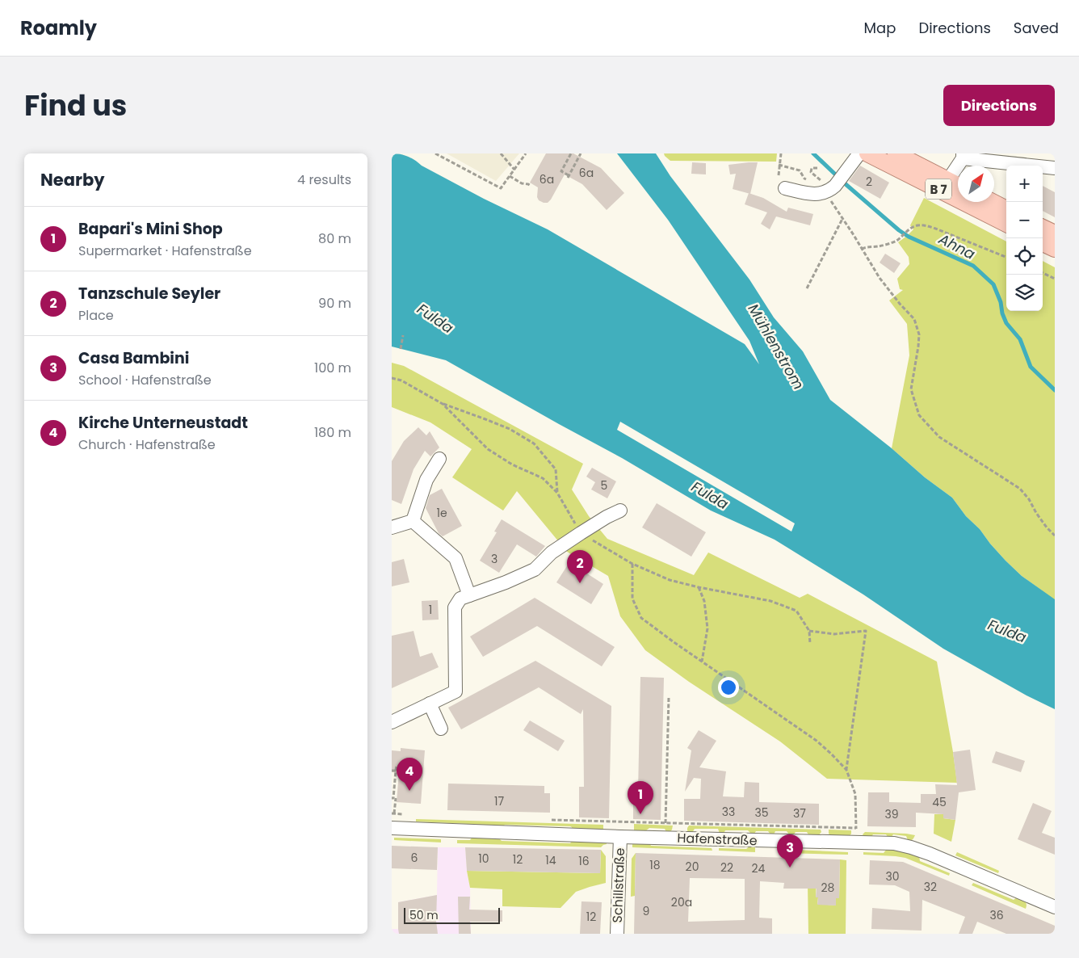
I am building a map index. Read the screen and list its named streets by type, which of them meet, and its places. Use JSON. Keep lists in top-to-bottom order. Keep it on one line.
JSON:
{"streets":{"main road":["B 7"],"street":["Hafenstraße","Schillstraße"]},"crossings":[["Hafenstraße","Schillstraße"]],"water":["Ahna","Fulda","Mühlenstrom"],"house_numbers":["6a","6a","2","5","1e","3","1","17","45","33","35","37","39","6","10","12","14","16","18","20","22","24","30","32","28","20a","9","36","12"],"scale_bar":"50 m","north":"top right","page":{"header":"Roamly","nav":["Map","Directions","Saved"],"title":"Find us","buttons":"Directions","heading":["Nearby","4 results"],"map_buttons":["+","−"],"list":[{"mark":"1","name":"Bapari's Mini Shop","note":"Supermarket · Hafenstraße","value":"80 m"},{"mark":"2","name":"Tanzschule Seyler","note":"Place","value":"90 m"},{"mark":"3","name":"Casa Bambini","note":"School · Hafenstraße","value":"100 m"},{"mark":"4","name":"Kirche Unterneustadt","note":"Church · Hafenstraße","value":"180 m"}],"pins":["2","4","1","3"],"scale":"50 m"}}
